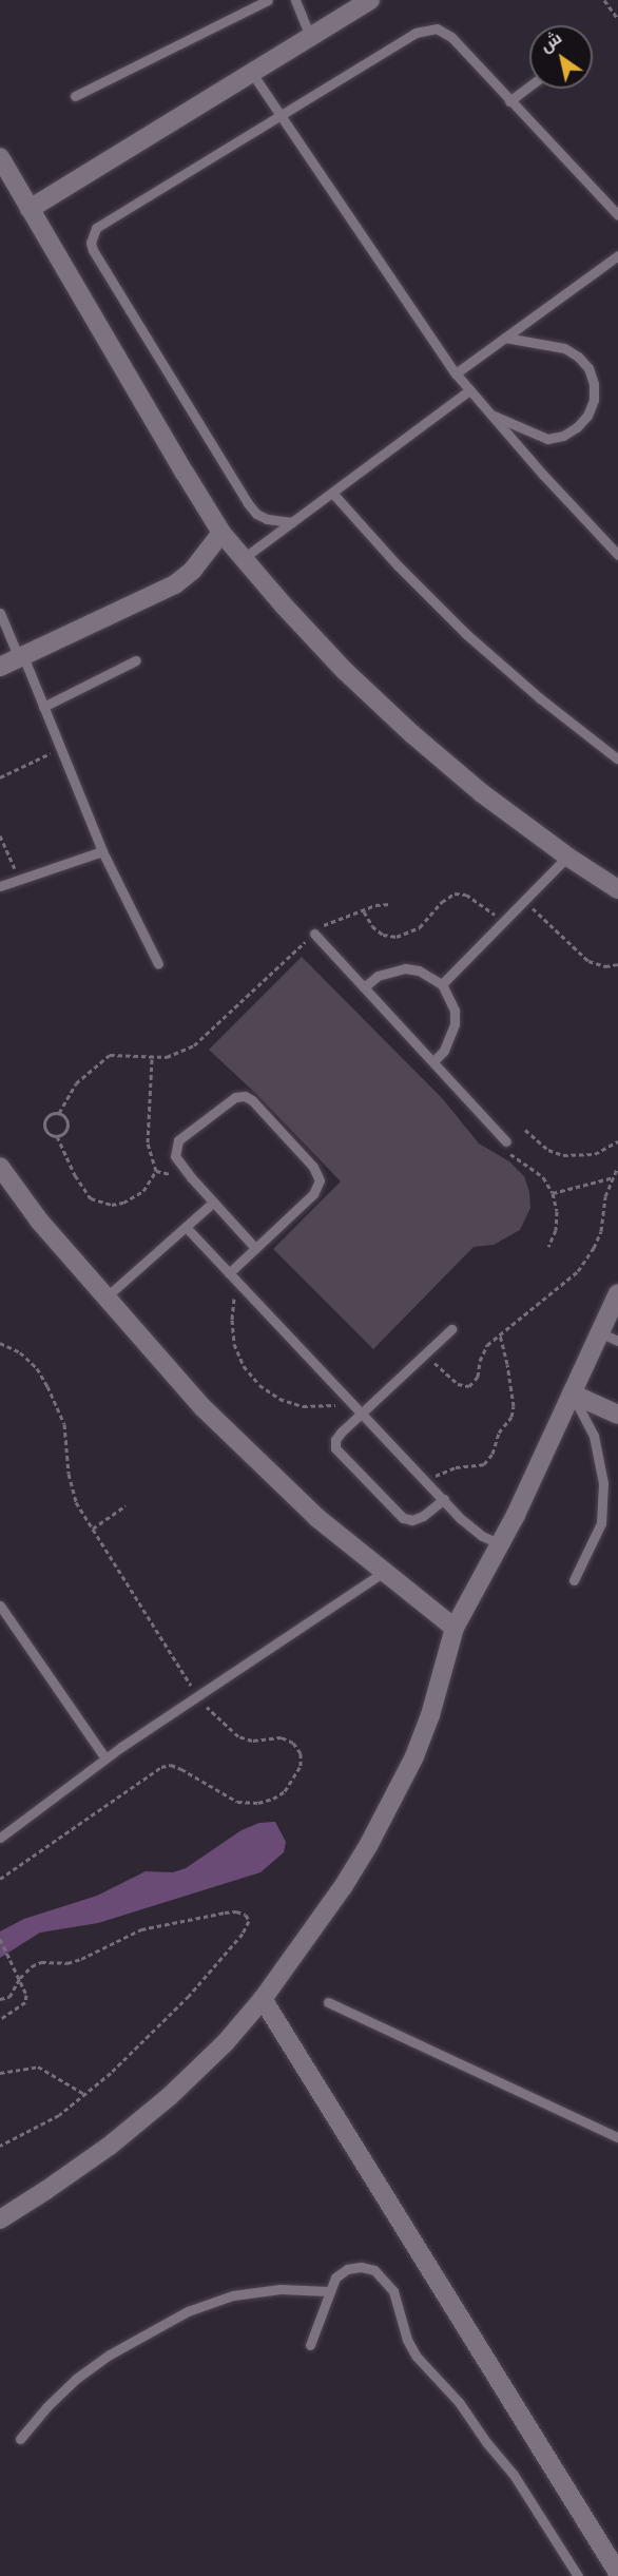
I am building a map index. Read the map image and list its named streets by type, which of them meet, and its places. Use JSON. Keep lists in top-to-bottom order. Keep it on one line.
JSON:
{"north":"top left"}
